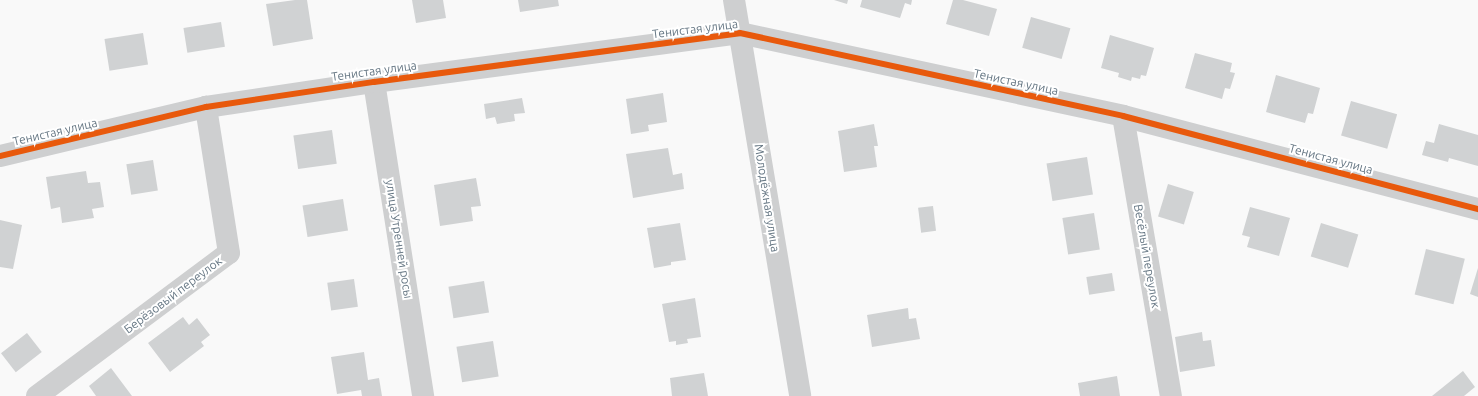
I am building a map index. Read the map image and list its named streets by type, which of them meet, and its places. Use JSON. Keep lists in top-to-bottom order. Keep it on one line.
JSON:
{"streets":{"street":["Тенистая улица","Молодёжная улица","улица Утренней росы","Весёлый переулок","Берёзовый переулок"]},"crossings":[["Тенистая улица","Молодёжная улица"],["Тенистая улица","улица Утренней росы"],["Тенистая улица","Весёлый переулок"],["Тенистая улица","Берёзовый переулок"]]}
